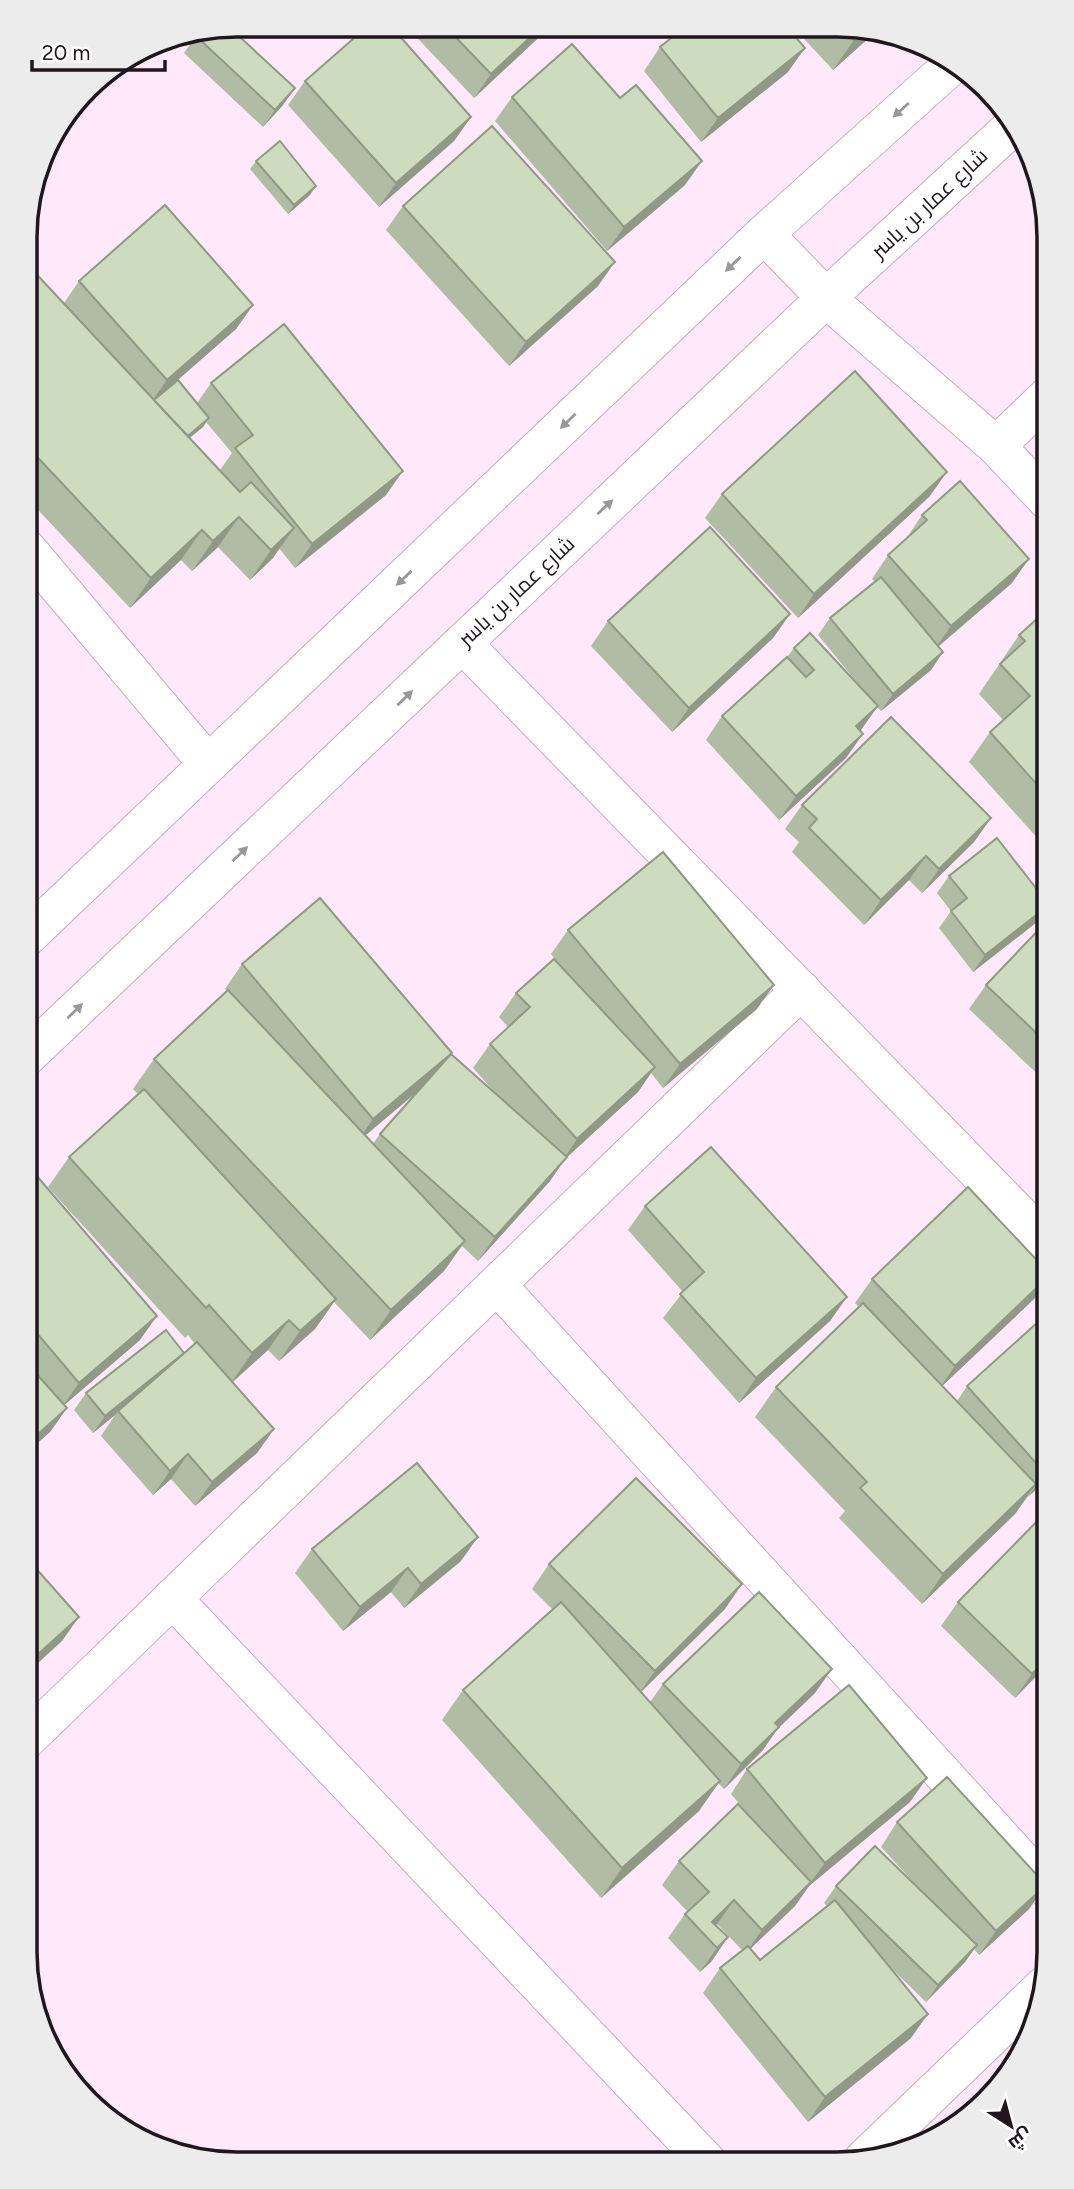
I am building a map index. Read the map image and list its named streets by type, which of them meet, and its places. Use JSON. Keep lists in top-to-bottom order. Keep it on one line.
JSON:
{"streets":{"street":["شارع عمار بن ياسر"]},"scale_bar":"20 m","north":"bottom right"}
